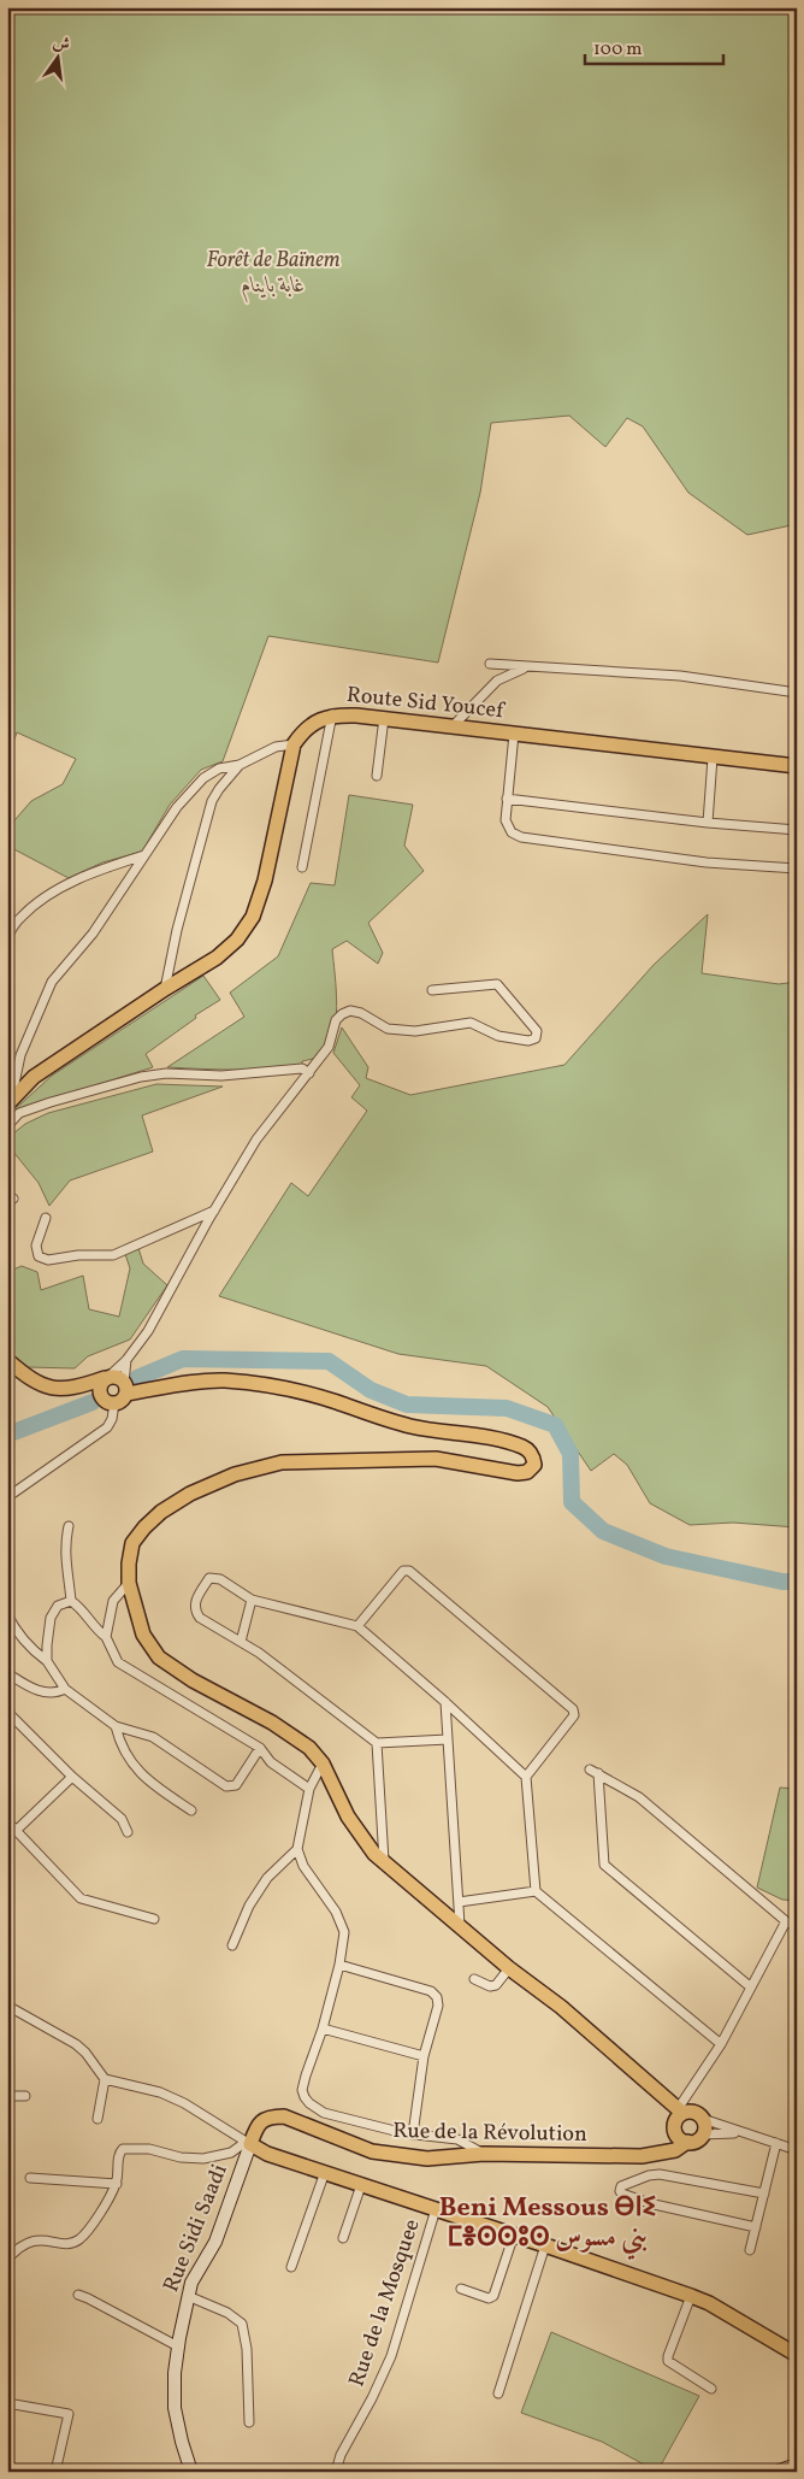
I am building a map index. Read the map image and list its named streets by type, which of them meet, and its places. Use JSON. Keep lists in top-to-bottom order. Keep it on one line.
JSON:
{"streets":{"main road":["Route Sid Youcef","Rue de la Révolution","Rue Sidi Saadi"],"street":["Rue de la Mosquee"]},"crossings":[["Rue de la Révolution","Rue Sidi Saadi"]],"districts":["Beni Messous ⴱⵏⵉ ⵎⴻⵙⵙⵓⵙ بني مسوس"],"parks":["Forêt de Baïnem غابة باينام"],"scale_bar":"100 m","north":"top"}
